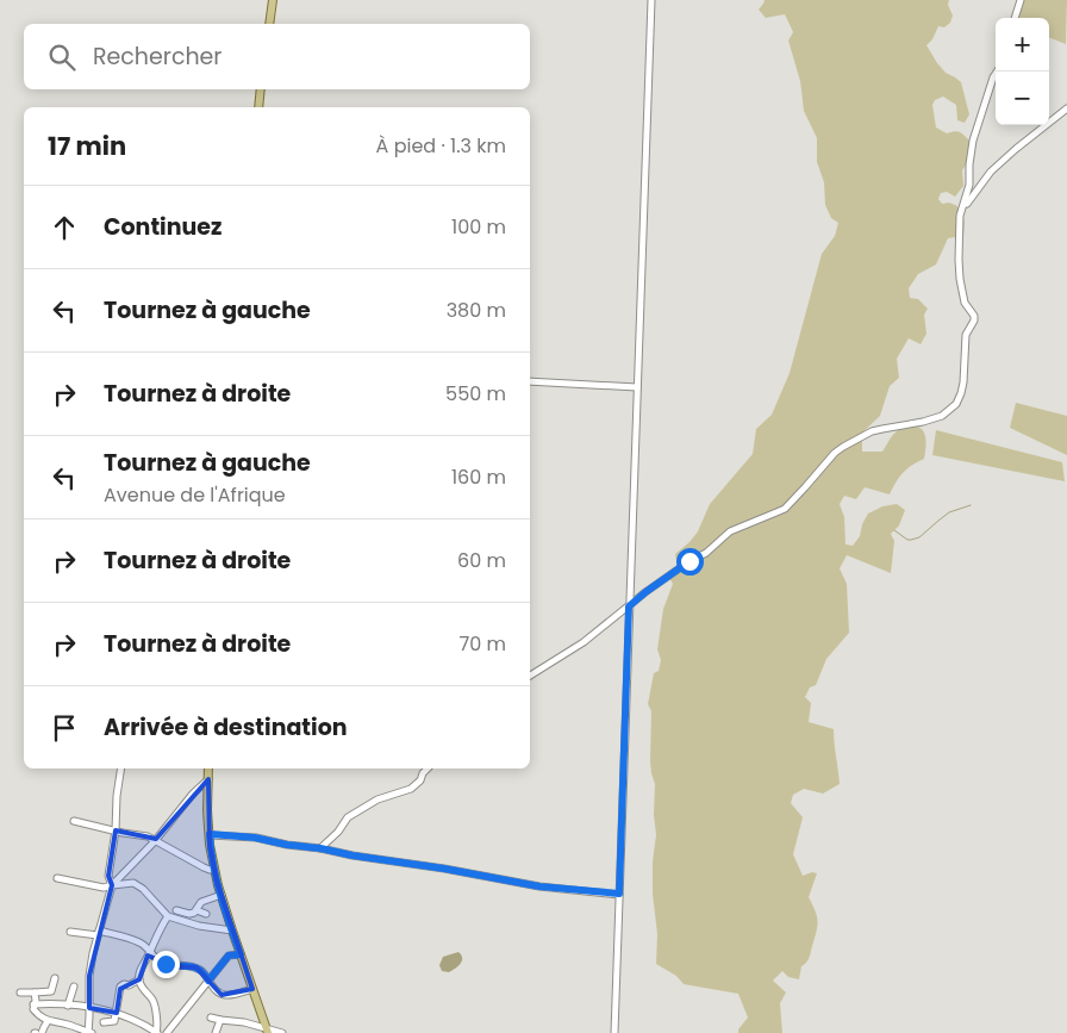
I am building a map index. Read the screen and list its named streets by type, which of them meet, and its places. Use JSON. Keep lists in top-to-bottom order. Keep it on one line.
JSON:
{"page":{"map_buttons":["+","−"],"search":"Rechercher","heading":["17 min","À pied · 1.3 km"],"list":[["Continuez","100 m"],["Tournez à gauche","380 m"],["Tournez à droite","550 m"],["Tournez à gauche","Avenue de l'Afrique","160 m"],["Tournez à droite","60 m"],["Tournez à droite","70 m"],"Arrivée à destination"]}}
